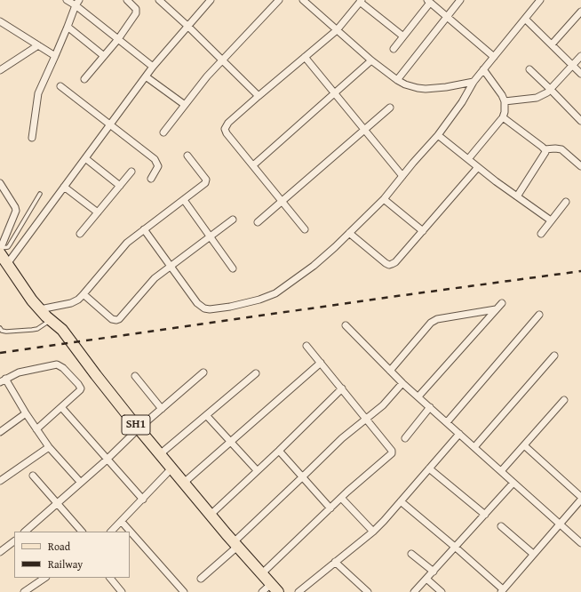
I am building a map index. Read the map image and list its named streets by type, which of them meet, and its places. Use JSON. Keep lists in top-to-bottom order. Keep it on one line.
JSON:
{"streets":{"main road":["SH1"]},"legend":["Road","Railway"]}
